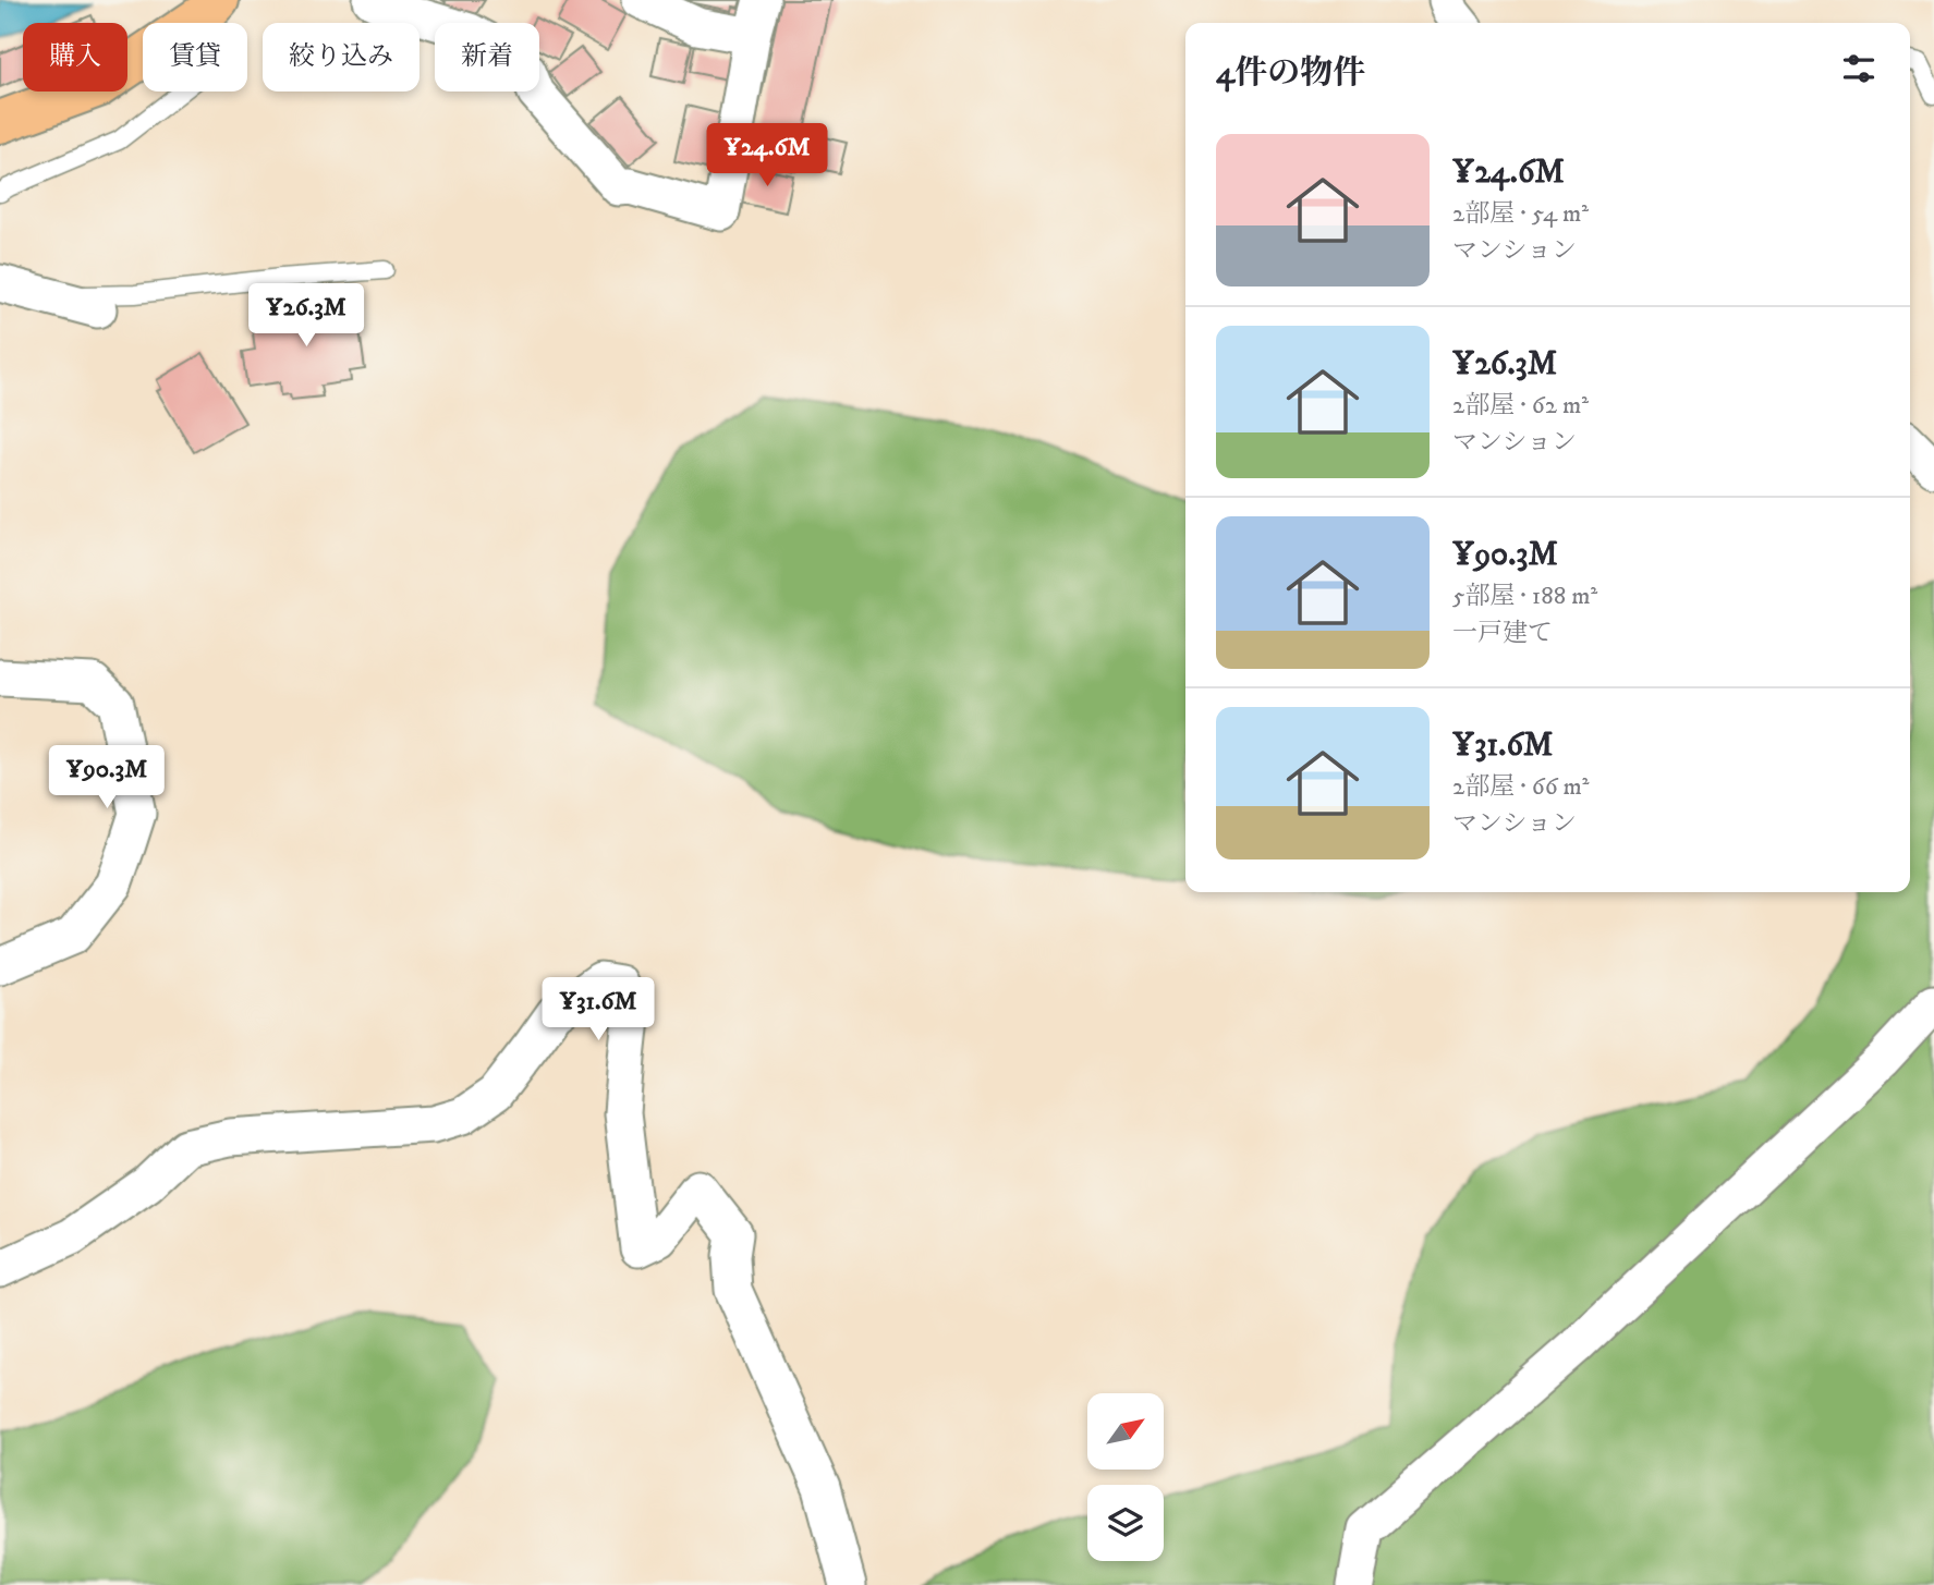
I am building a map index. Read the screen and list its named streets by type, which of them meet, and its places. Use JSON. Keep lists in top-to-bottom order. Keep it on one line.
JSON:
{"north":"top right","page":{"chip":["購入","賃貸","絞り込み","新着"],"heading":"4件の物件","list":[{"name":"¥24.6M","note":"2部屋 · 54 m² · マンション"},{"name":"¥26.3M","note":"2部屋 · 62 m² · マンション"},{"name":"¥90.3M","note":"5部屋 · 188 m² · 一戸建て"},{"name":"¥31.6M","note":"2部屋 · 66 m² · マンション"}],"price":["¥24.6M","¥26.3M","¥90.3M","¥31.6M"]}}
